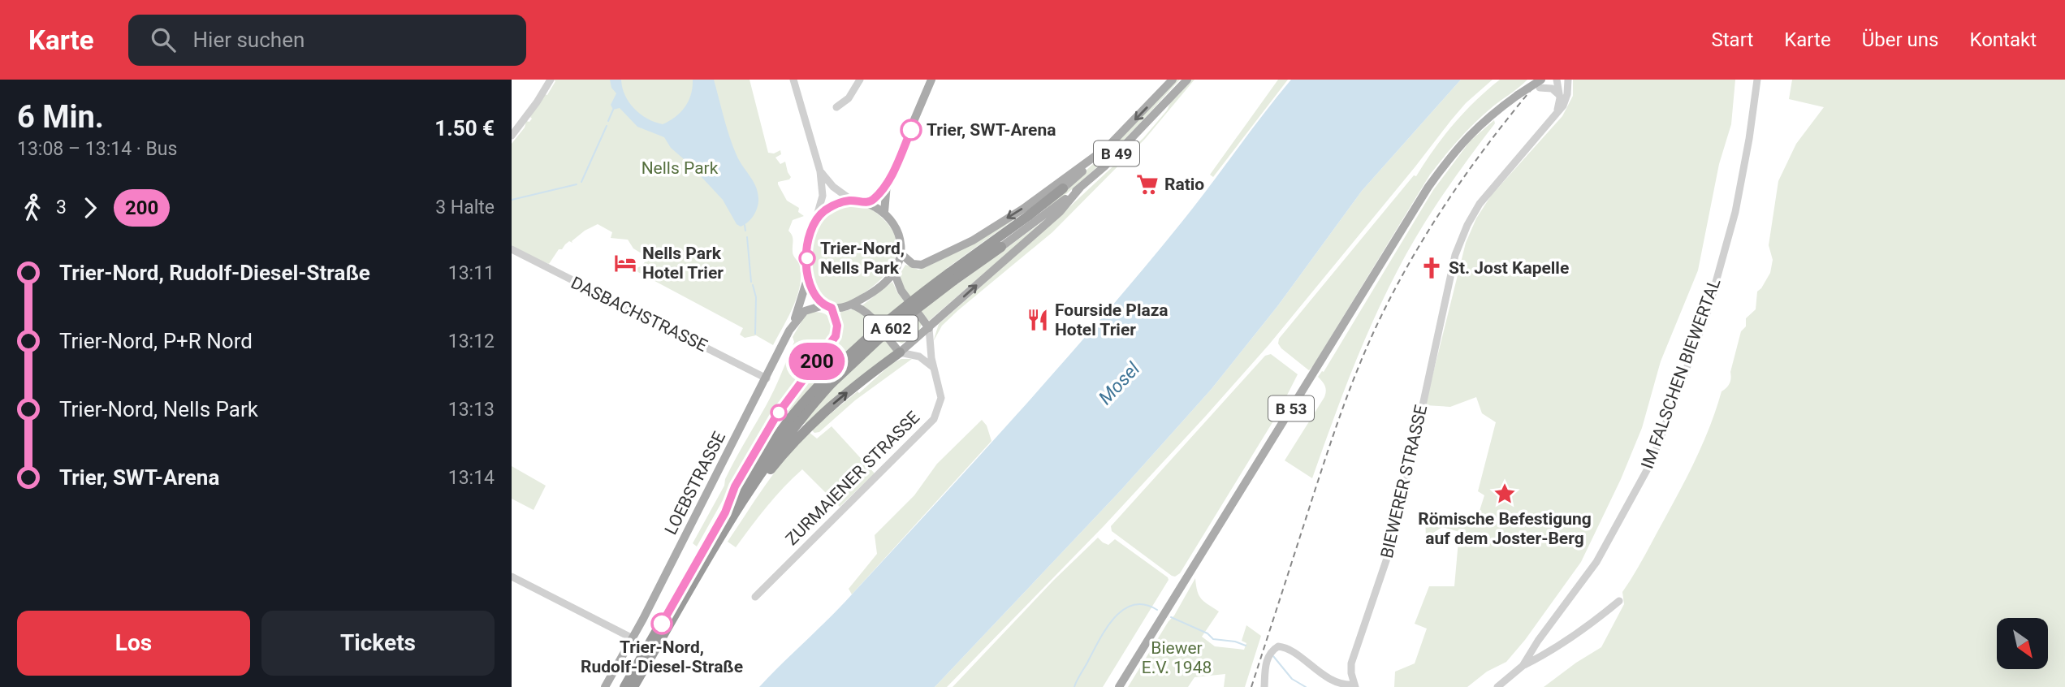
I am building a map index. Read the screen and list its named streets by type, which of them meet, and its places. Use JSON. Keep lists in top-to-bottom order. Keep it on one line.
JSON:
{"streets":{"highway":["A 602"],"main road":["B 49","B 53","ZURMAIENER STRASSE","LOEBSTRASSE"],"street":["DASBACHSTRASSE","IM FALSCHEN BIEWERTAL","BIEWERER STRASSE"]},"crossings":[["B 49","A 602"],["DASBACHSTRASSE","LOEBSTRASSE"],["ZURMAIENER STRASSE","LOEBSTRASSE"]],"water":["Mosel"],"parks":["Nells Park","Biewer E.V. 1948"],"places":{"other":["Trier, SWT-Arena","Trier-Nord, Nells Park","Trier-Nord, Rudolf-Diesel-Straße"],"supermarket":["Ratio"],"hotel":["Nells Park Hotel Trier"],"church":["St. Jost Kapelle"],"restaurant":["Fourside Plaza Hotel Trier"],"place":["Römische Befestigung auf dem Joster-Berg"]},"lines":["bus line 200"],"north":"bottom right","page":{"header":"Karte","search":"Hier suchen","nav":["Start","Karte","Über uns","Kontakt"],"heading":["6 Min.","13:08 – 13:14 · Bus","1.50 €"],"on_map":"200","legs":["3","200","3 Halte"],"list":[{"name":"Trier-Nord, Rudolf-Diesel-Straße","value":"13:11"},{"name":"Trier-Nord, P+R Nord","value":"13:12"},{"name":"Trier-Nord, Nells Park","value":"13:13"},{"name":"Trier, SWT-Arena","value":"13:14"}],"buttons":["Los","Tickets"]}}
